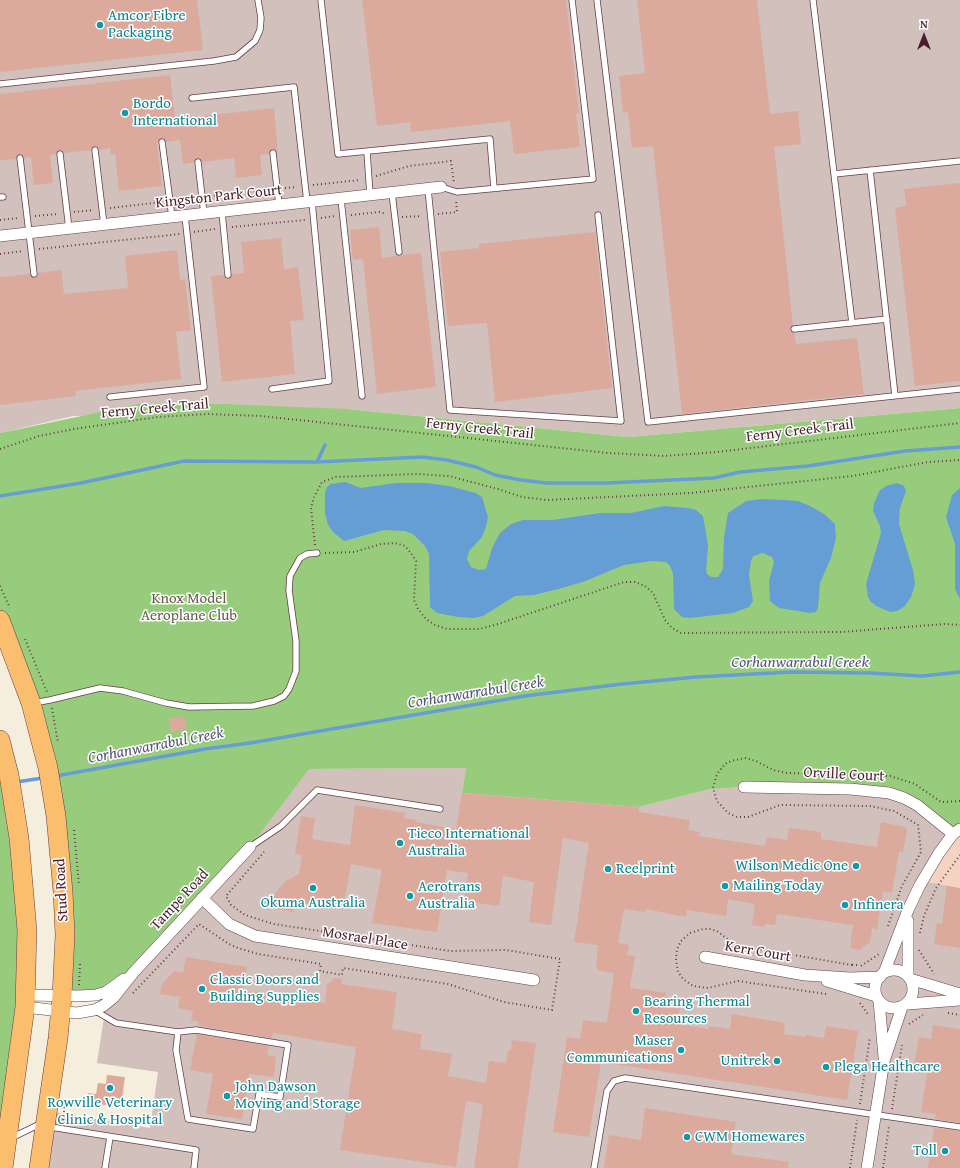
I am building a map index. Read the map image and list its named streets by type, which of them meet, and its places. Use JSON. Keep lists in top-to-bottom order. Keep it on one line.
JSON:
{"streets":{"highway":["Stud Road"],"street":["Kingston Park Court","Orville Court","Tampe Road","Mosrael Place","Kerr Court"],"path":["Ferny Creek Trail"]},"crossings":[["Stud Road","Tampe Road"],["Tampe Road","Mosrael Place"]],"water":["Corhanwarrabul Creek"],"parks":["Knox Model Aeroplane Club"],"places":["Amcor Fibre Packaging","Bordo International","Tieco International Australia","Wilson Medic One","Reelprint","Mailing Today","Okuma Australia","Aerotrans Australia","Infinera","Classic Doors and Building Supplies","Bearing Thermal Resources","Maser Communications","Unitrek","Plega Healthcare","Rowville Veterinary Clinic & Hospital","John Dawson Moving and Storage","CWM Homewares","Toll"],"north":"top"}
